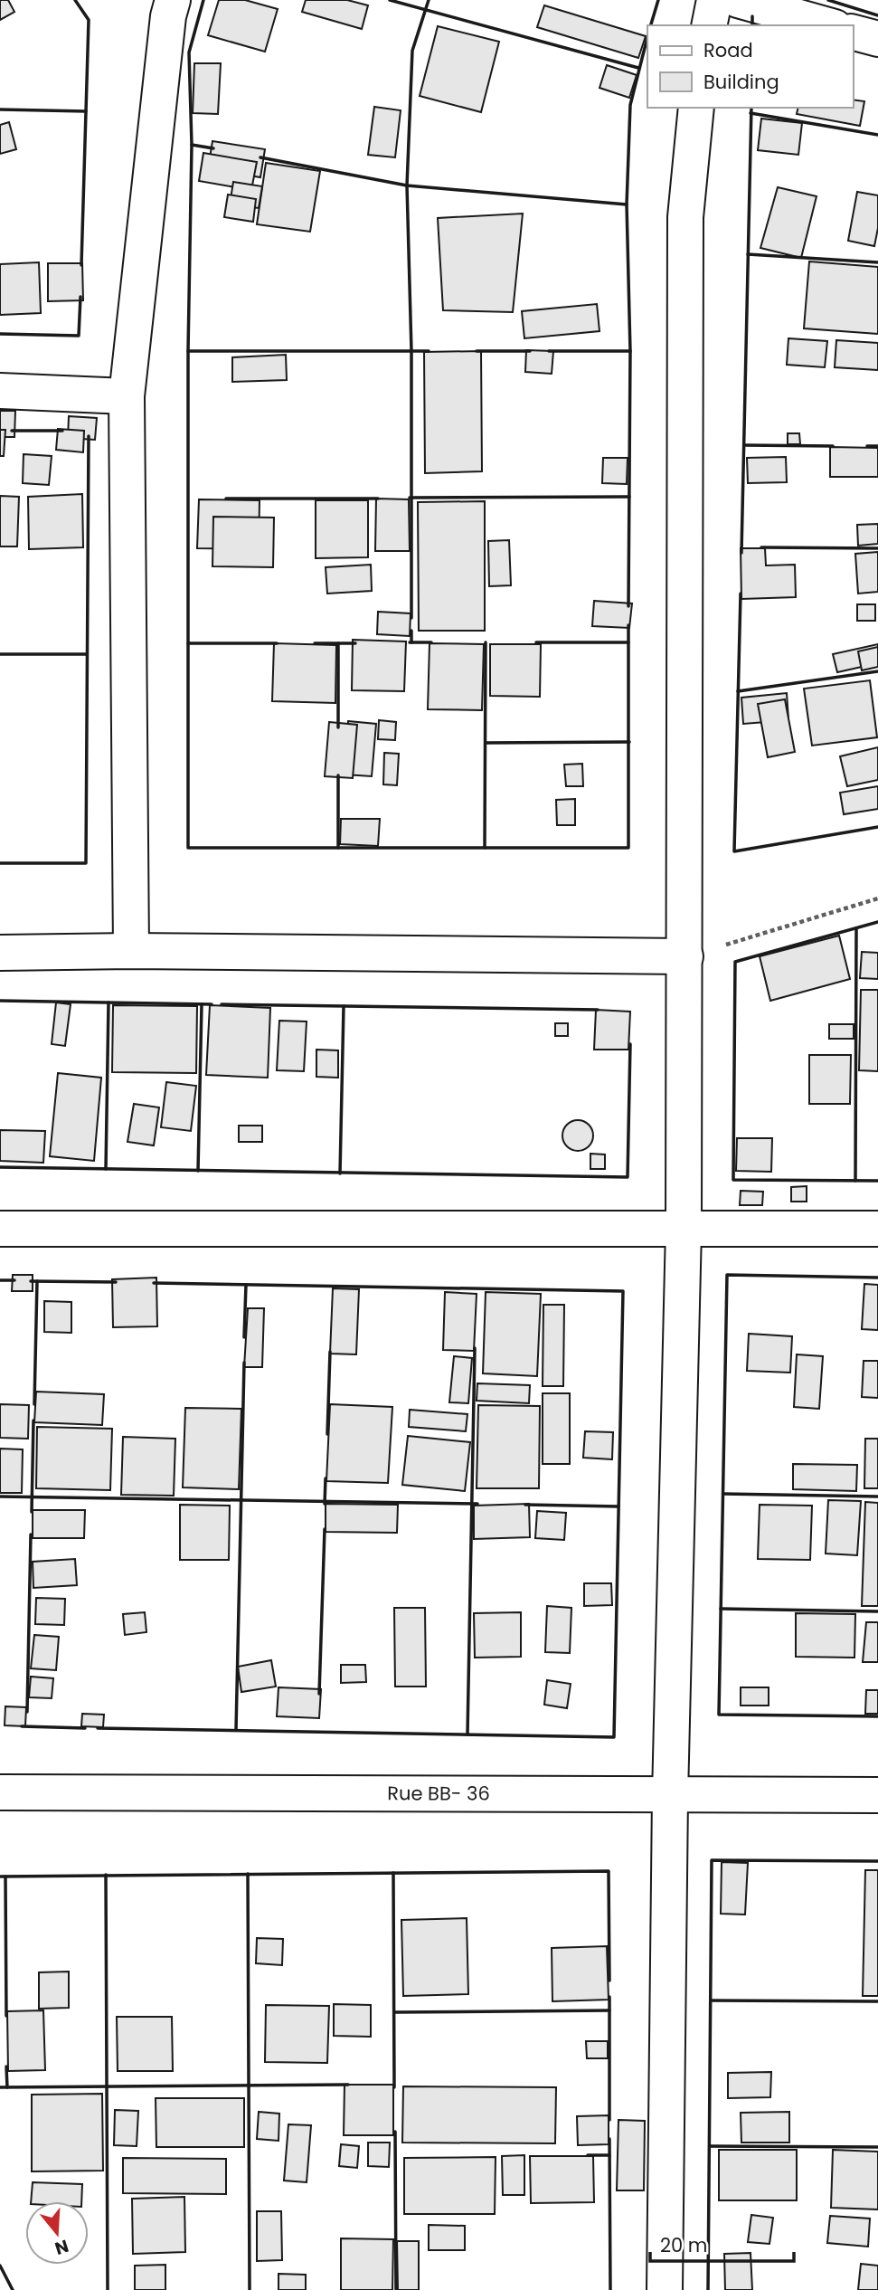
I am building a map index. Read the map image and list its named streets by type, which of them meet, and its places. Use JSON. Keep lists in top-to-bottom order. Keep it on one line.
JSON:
{"streets":{"street":["Rue BB- 36"]},"legend":["Road","Building"],"scale_bar":"20 m","north":"bottom"}
